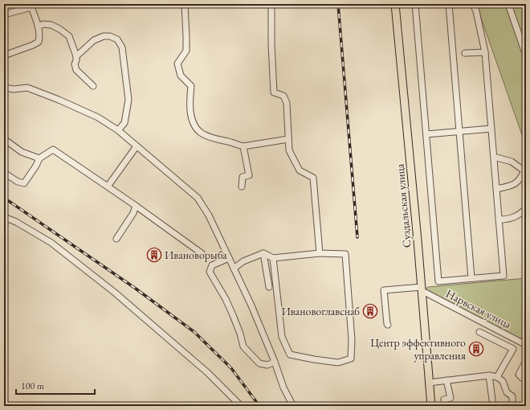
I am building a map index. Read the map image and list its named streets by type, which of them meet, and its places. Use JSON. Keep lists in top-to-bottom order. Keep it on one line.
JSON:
{"streets":{"main road":["Суздальская улица"],"street":["Нарвская улица"]},"crossings":[["Суздальская улица","Нарвская улица"]],"places":{"building":["Ивановорыба","Ивановоглавснаб","Центр эффективного управления"]},"scale_bar":"100 m"}
